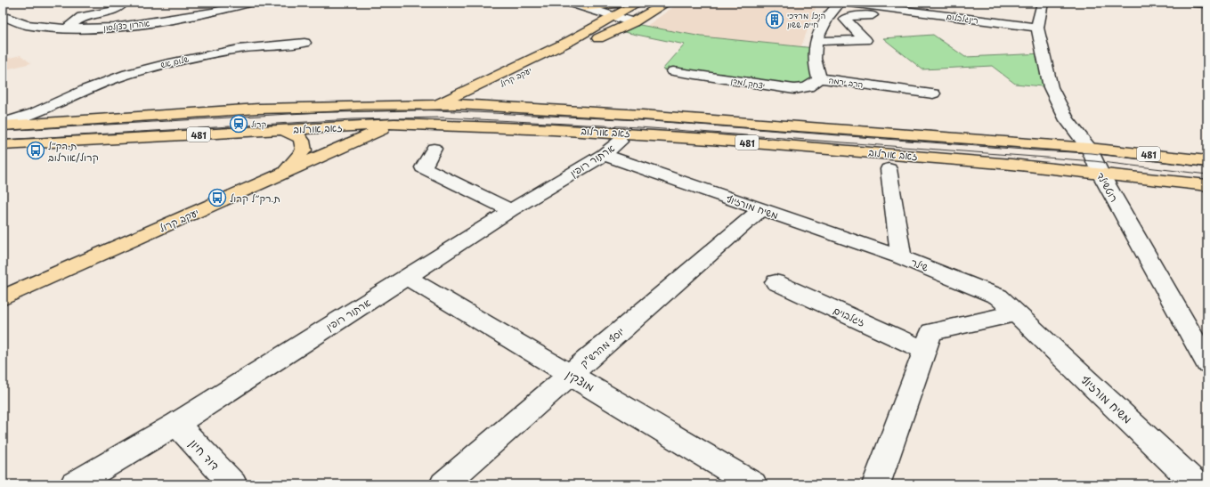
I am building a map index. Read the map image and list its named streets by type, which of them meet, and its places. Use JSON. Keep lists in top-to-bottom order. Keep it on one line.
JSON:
{"streets":{"main road":["יעקב קרול","זאב אורלוב","481"],"street":["רינגלבלום","אהרון כצנלסון","שלום אש","הרב ירמה","יצחק למדן","ארתור רופין","רוטשילד","משיח מורזיוף","שילר","זיגלבוים","יוסף מהרש\"ק","מוצקין","דוד חיון"]},"crossings":[["רינגלבלום","רוטשילד"],["שלום אש","זאב אורלוב"],["יעקב קרול","זאב אורלוב"],["הרב ירמה","יצחק למדן"],["זאב אורלוב","רוטשילד"],["ארתור רופין","משיח מורזיוף"],["ארתור רופין","מוצקין"],["ארתור רופין","דוד חיון"],["משיח מורזיוף","שילר"],["משיח מורזיוף","יוסף מהרש\"ק"],["יוסף מהרש\"ק","מוצקין"]],"places":{"building":["היכל מרדכי חיים ששון"],"station":["קרול"],"bus stop":["ת.רק״ל קרול/אורלוב","ת.רק״ל קרול"]}}
